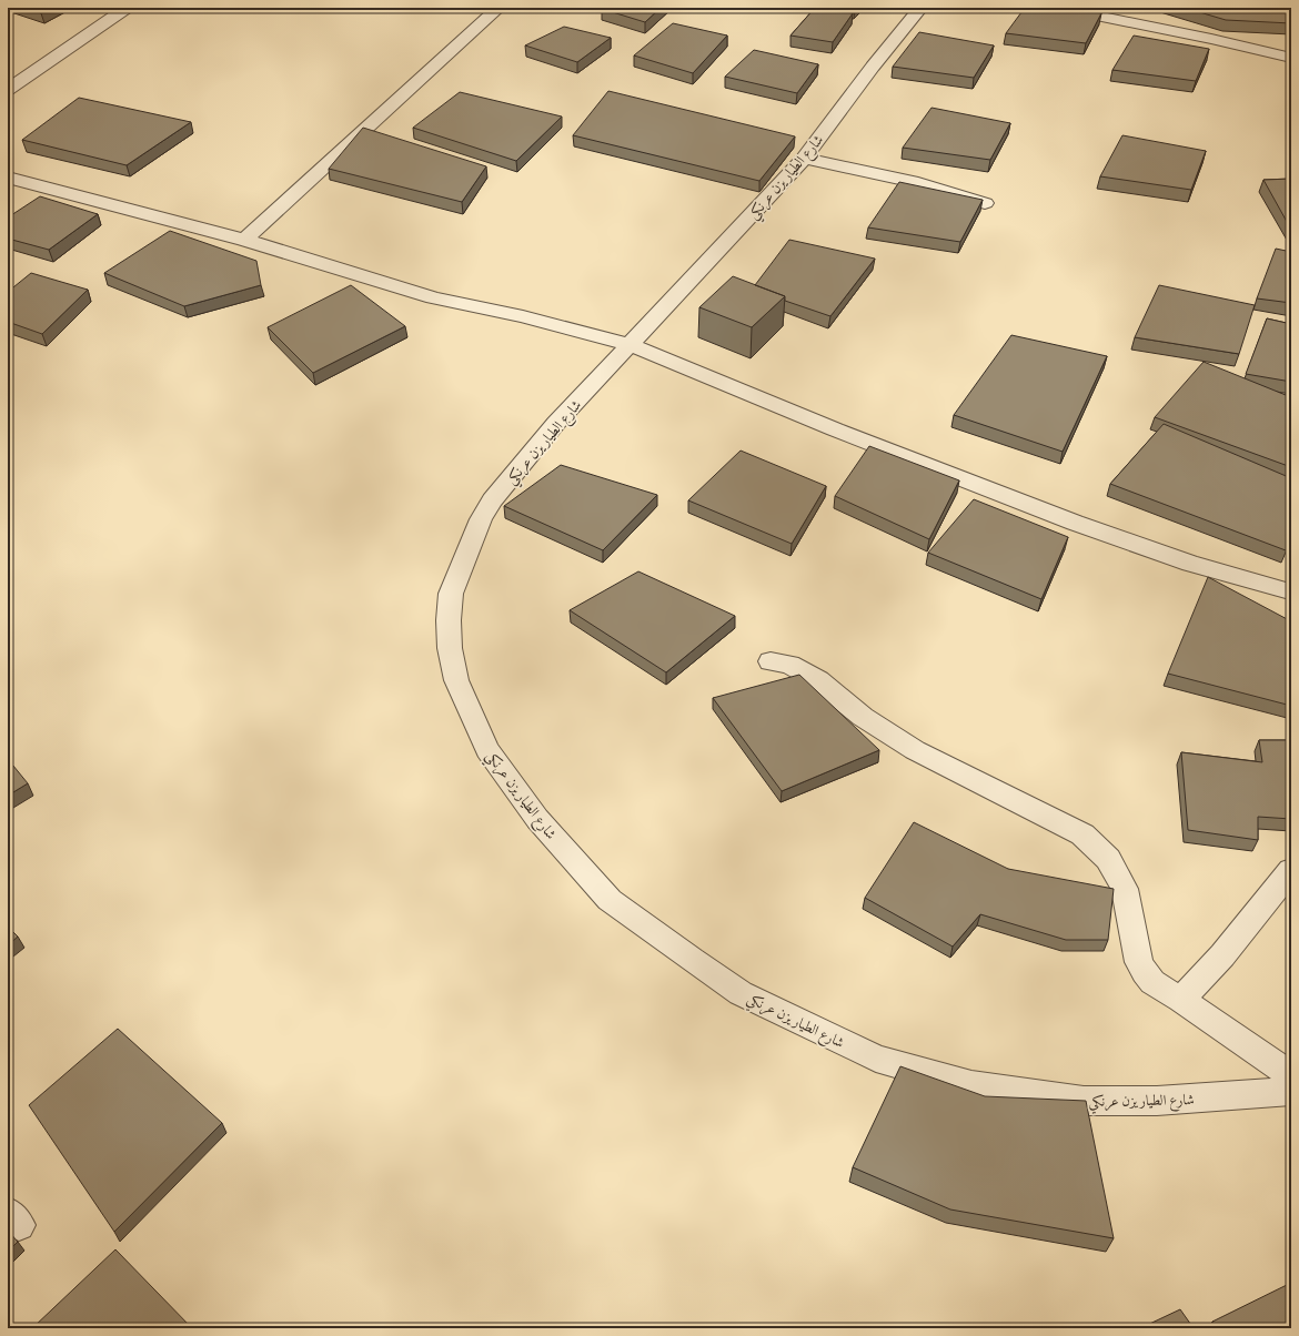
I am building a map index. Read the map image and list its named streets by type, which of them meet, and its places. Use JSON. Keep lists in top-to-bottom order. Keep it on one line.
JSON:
{"streets":{"street":["شارع الطيار يزن عرنكي"]}}
